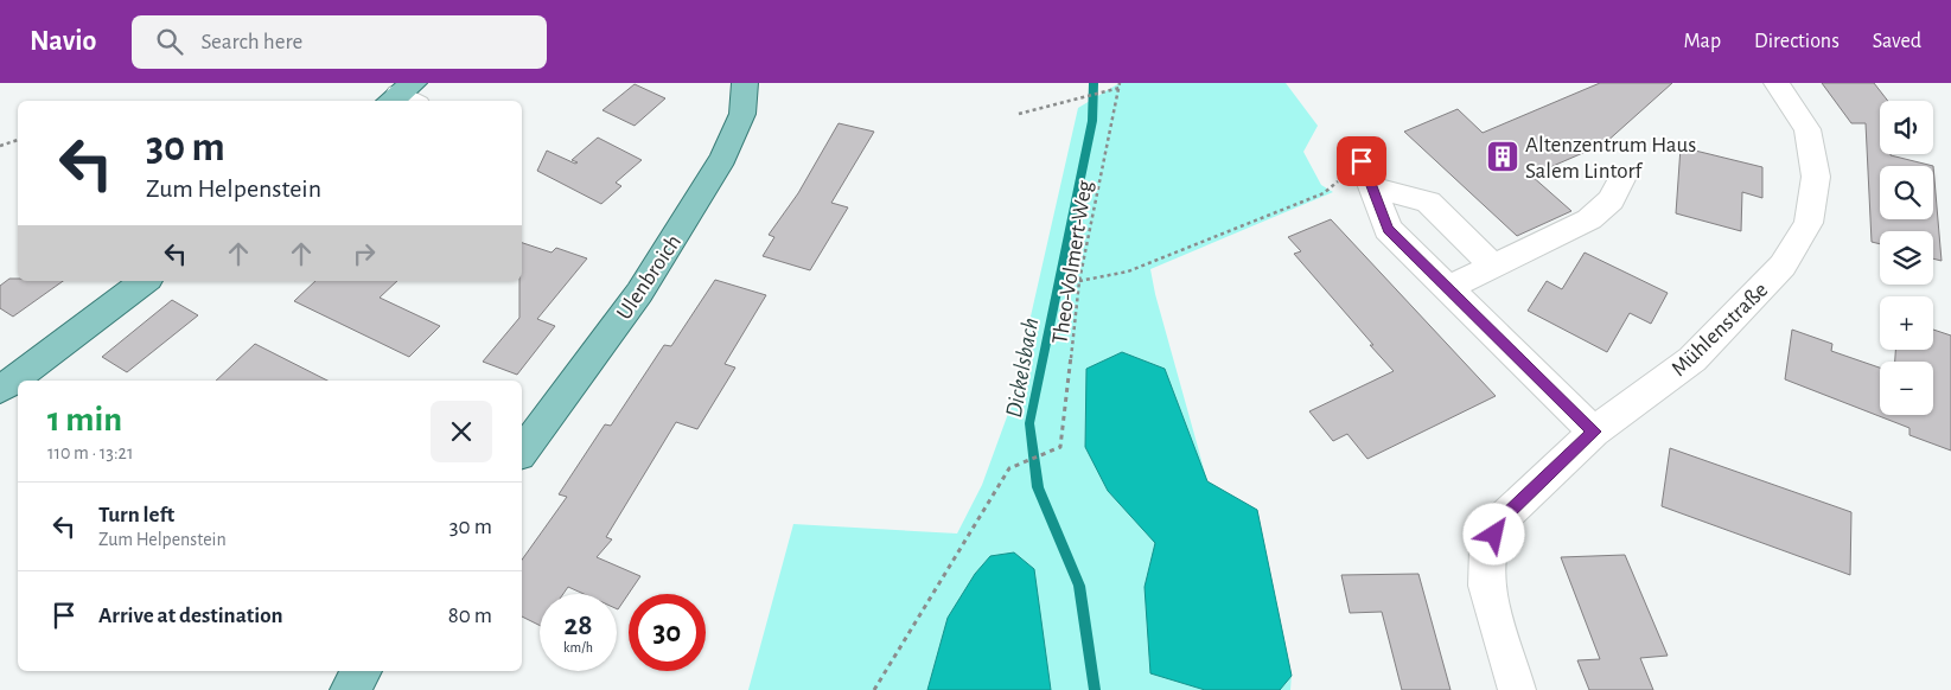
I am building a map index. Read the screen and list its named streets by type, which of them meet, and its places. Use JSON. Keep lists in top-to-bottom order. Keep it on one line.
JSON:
{"streets":{"main road":["Ulenbroich"],"street":["Mühlenstraße"],"path":["Theo-Volmert-Weg"]},"water":["Dickelsbach"],"places":{"building":["Altenzentrum Haus Salem Lintorf"]},"page":{"header":"Navio","search":"Search here","nav":["Map","Directions","Saved"],"map_buttons":["+","−"],"turn":["30 m","Zum Helpenstein"],"heading":["1 min","110 m · 13:21"],"list":[{"name":"Turn left","note":"Zum Helpenstein","value":"30 m"},{"name":"Arrive at destination","value":"80 m"}],"speed":"28 km/h","limit":"30"}}
